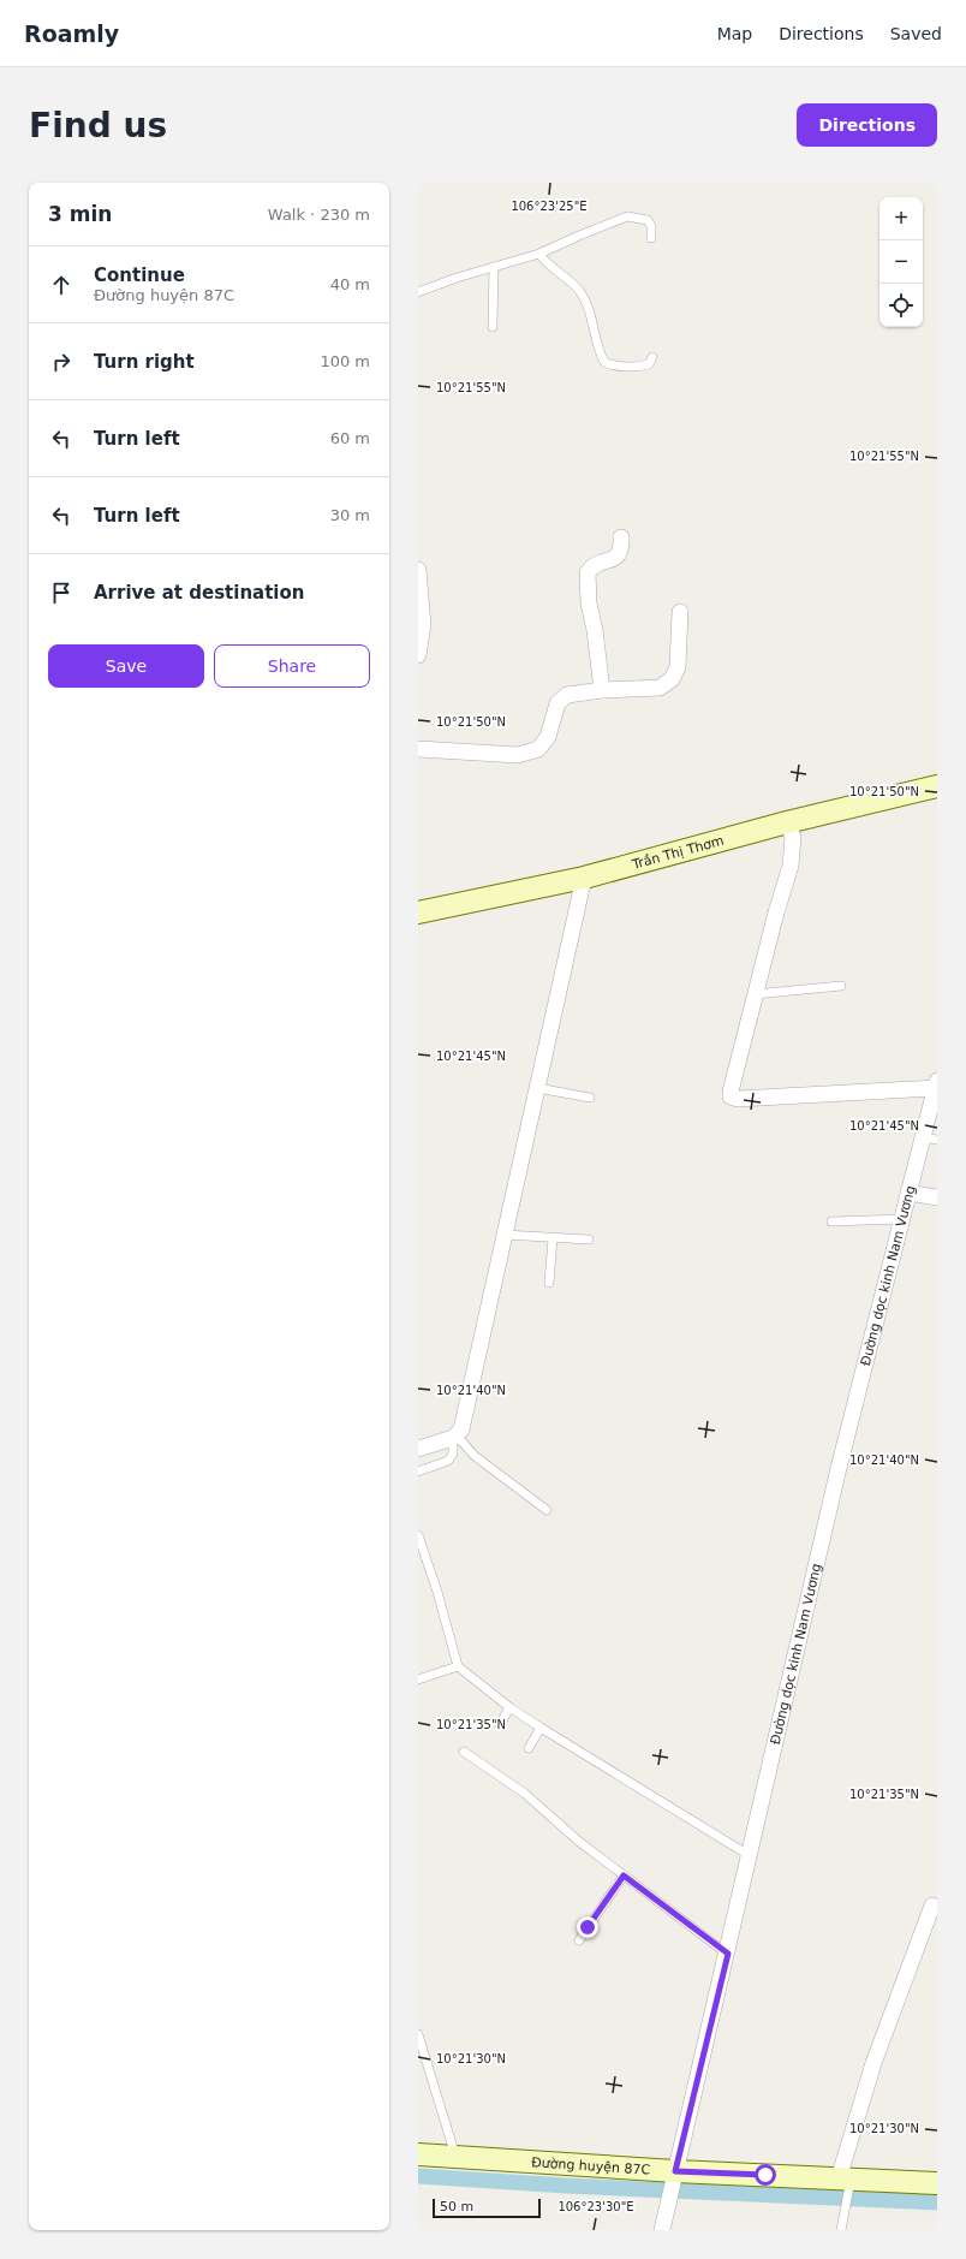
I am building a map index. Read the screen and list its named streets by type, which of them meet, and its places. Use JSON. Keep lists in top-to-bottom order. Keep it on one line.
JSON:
{"streets":{"street":["Trần Thị Thơm","Đường dọc kinh Nam Vương","Đường huyện 87C"]},"crossings":[["Đường dọc kinh Nam Vương","Đường huyện 87C"]],"scale_bar":"50 m","page":{"header":"Roamly","nav":["Map","Directions","Saved"],"buttons":["Directions",["Save","Share"]],"title":"Find us","heading":["3 min","Walk · 230 m"],"map_buttons":["+","−"],"list":[["Continue","Đường huyện 87C","40 m"],["Turn right","100 m"],["Turn left","60 m"],["Turn left","30 m"],"Arrive at destination"],"scale":"50 m"},"coordinates":["106°23'25\"E","10°21'55\"N","10°21'50\"N","10°21'45\"N","10°21'40\"N","10°21'35\"N","10°21'30\"N","106°23'30\"E"]}
